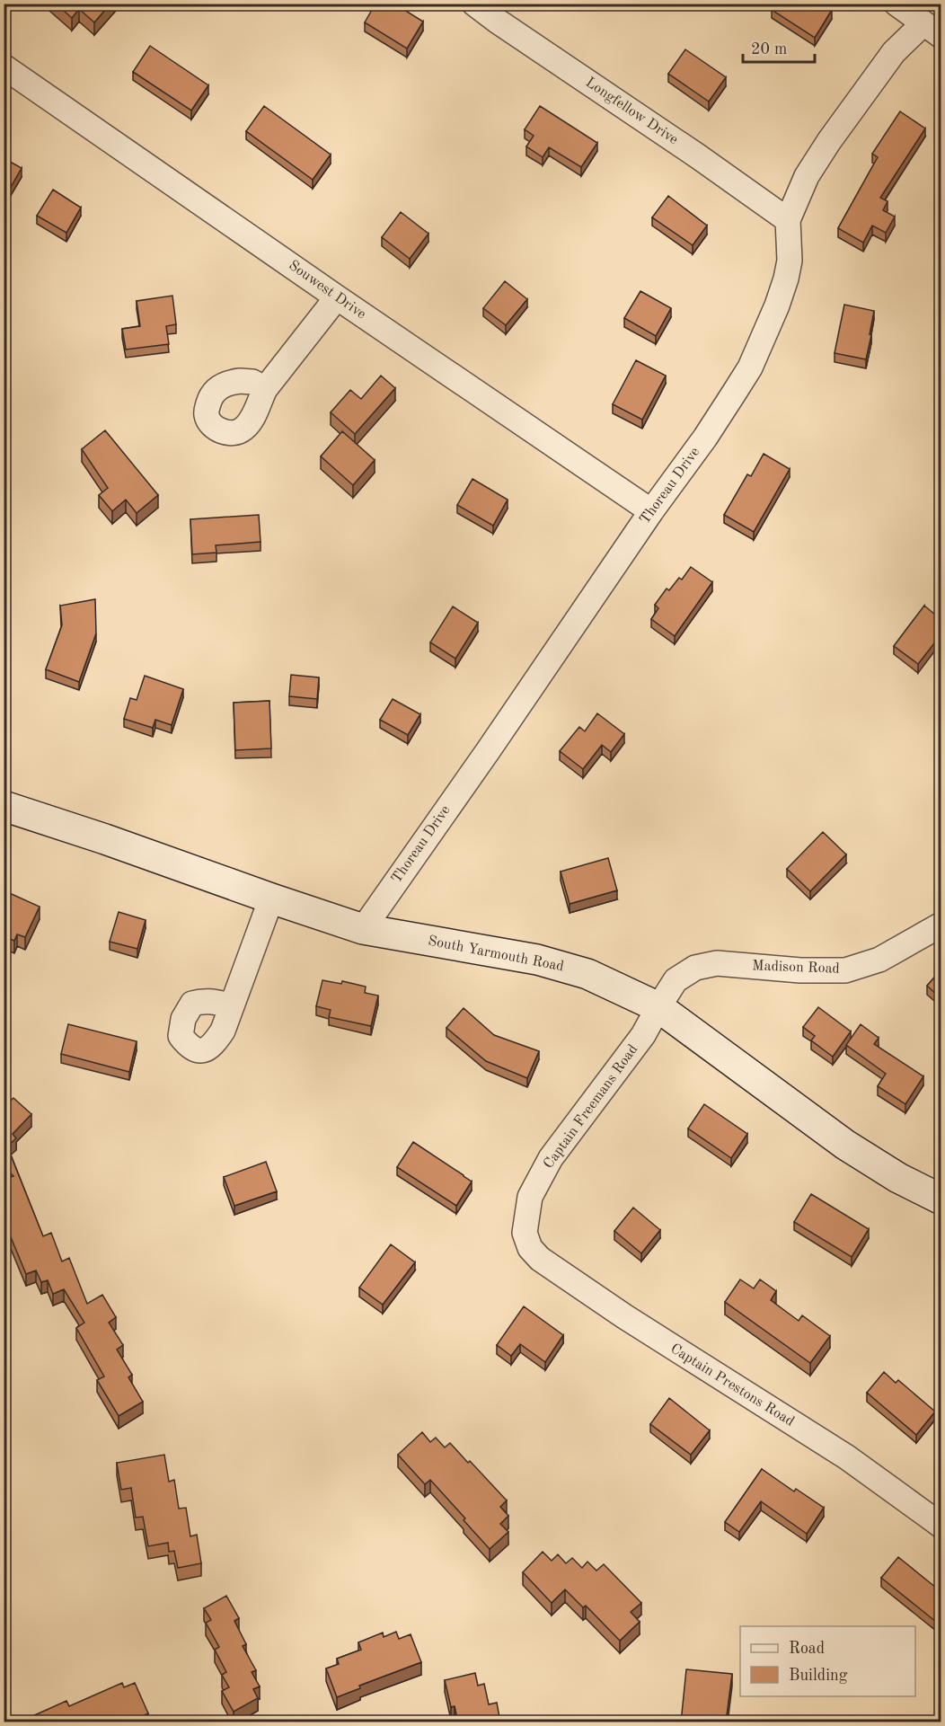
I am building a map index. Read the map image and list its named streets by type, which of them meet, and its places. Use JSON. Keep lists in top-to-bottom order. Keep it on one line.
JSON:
{"streets":{"main road":["South Yarmouth Road"],"street":["Longfellow Drive","Souwest Drive","Thoreau Drive","Madison Road","Captain Freemans Road","Captain Prestons Road"]},"crossings":[["Longfellow Drive","Thoreau Drive"],["Souwest Drive","Thoreau Drive"],["Thoreau Drive","South Yarmouth Road"],["South Yarmouth Road","Madison Road"],["South Yarmouth Road","Captain Freemans Road"],["Madison Road","Captain Freemans Road"],["Captain Freemans Road","Captain Prestons Road"]],"legend":["Road","Building"],"scale_bar":"20 m"}
